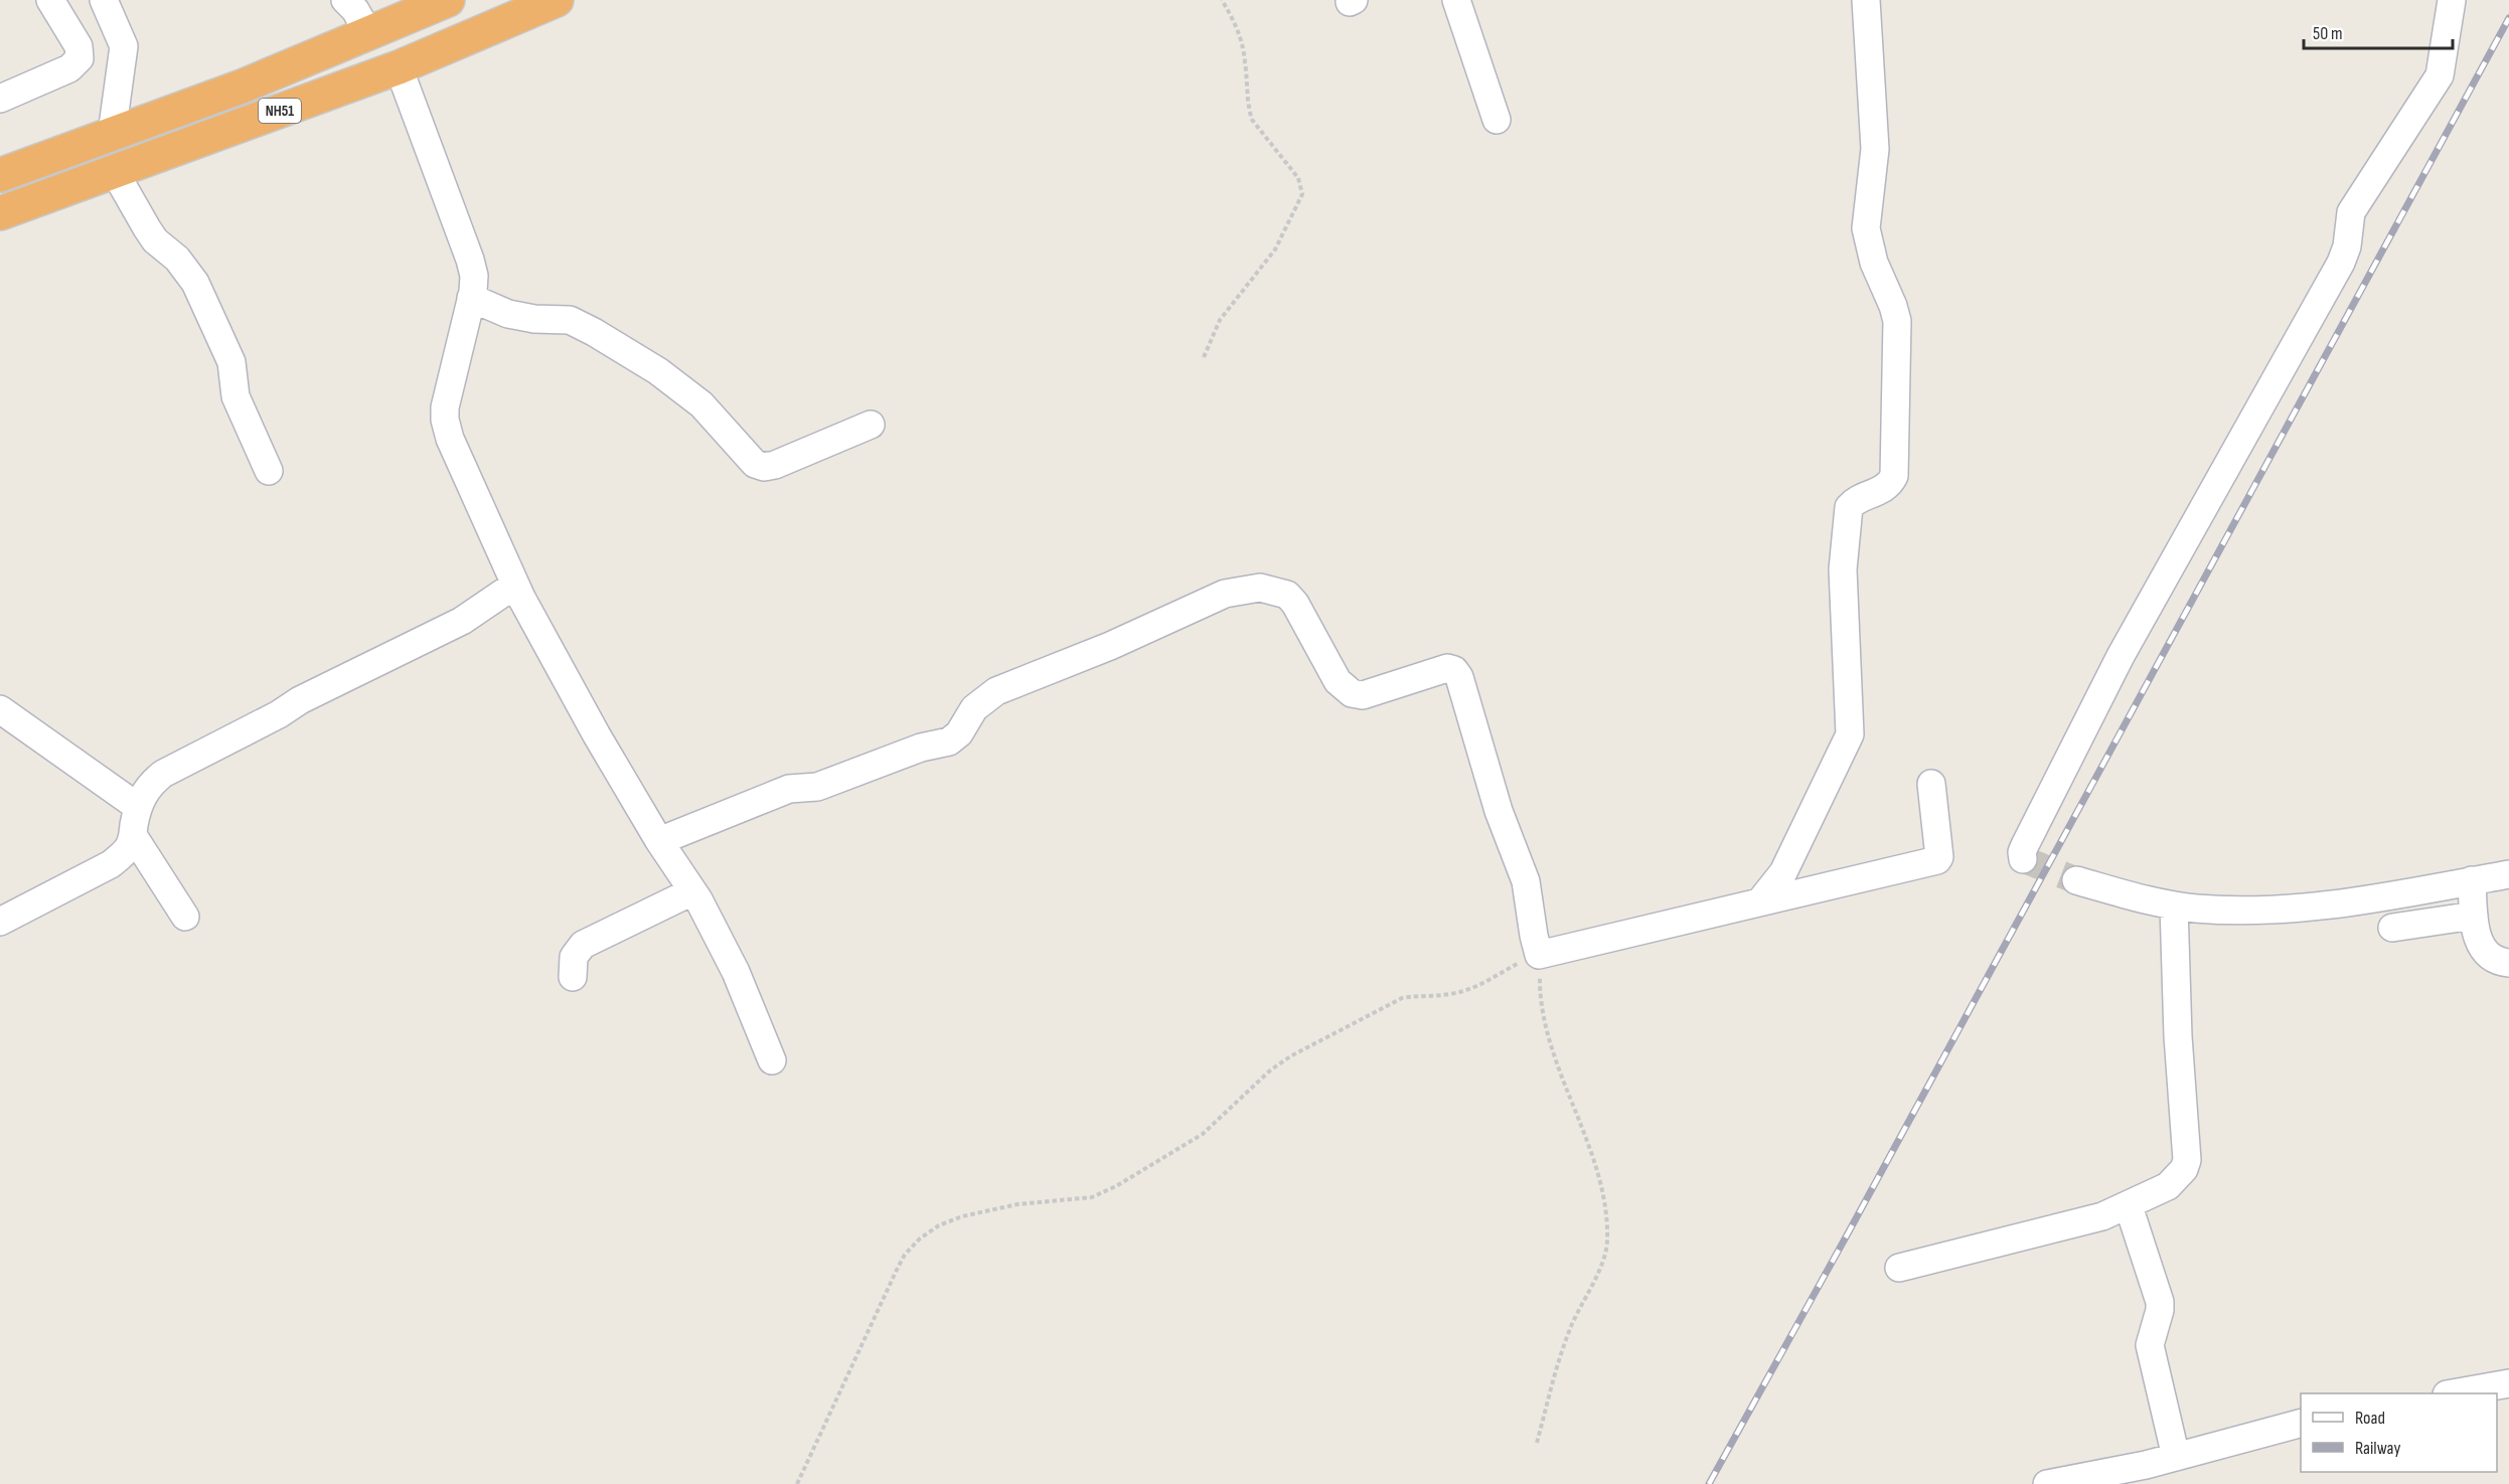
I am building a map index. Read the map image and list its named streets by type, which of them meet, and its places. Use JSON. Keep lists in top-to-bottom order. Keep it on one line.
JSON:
{"streets":{"highway":["NH51"]},"legend":["Road","Railway"],"scale_bar":"50 m"}
